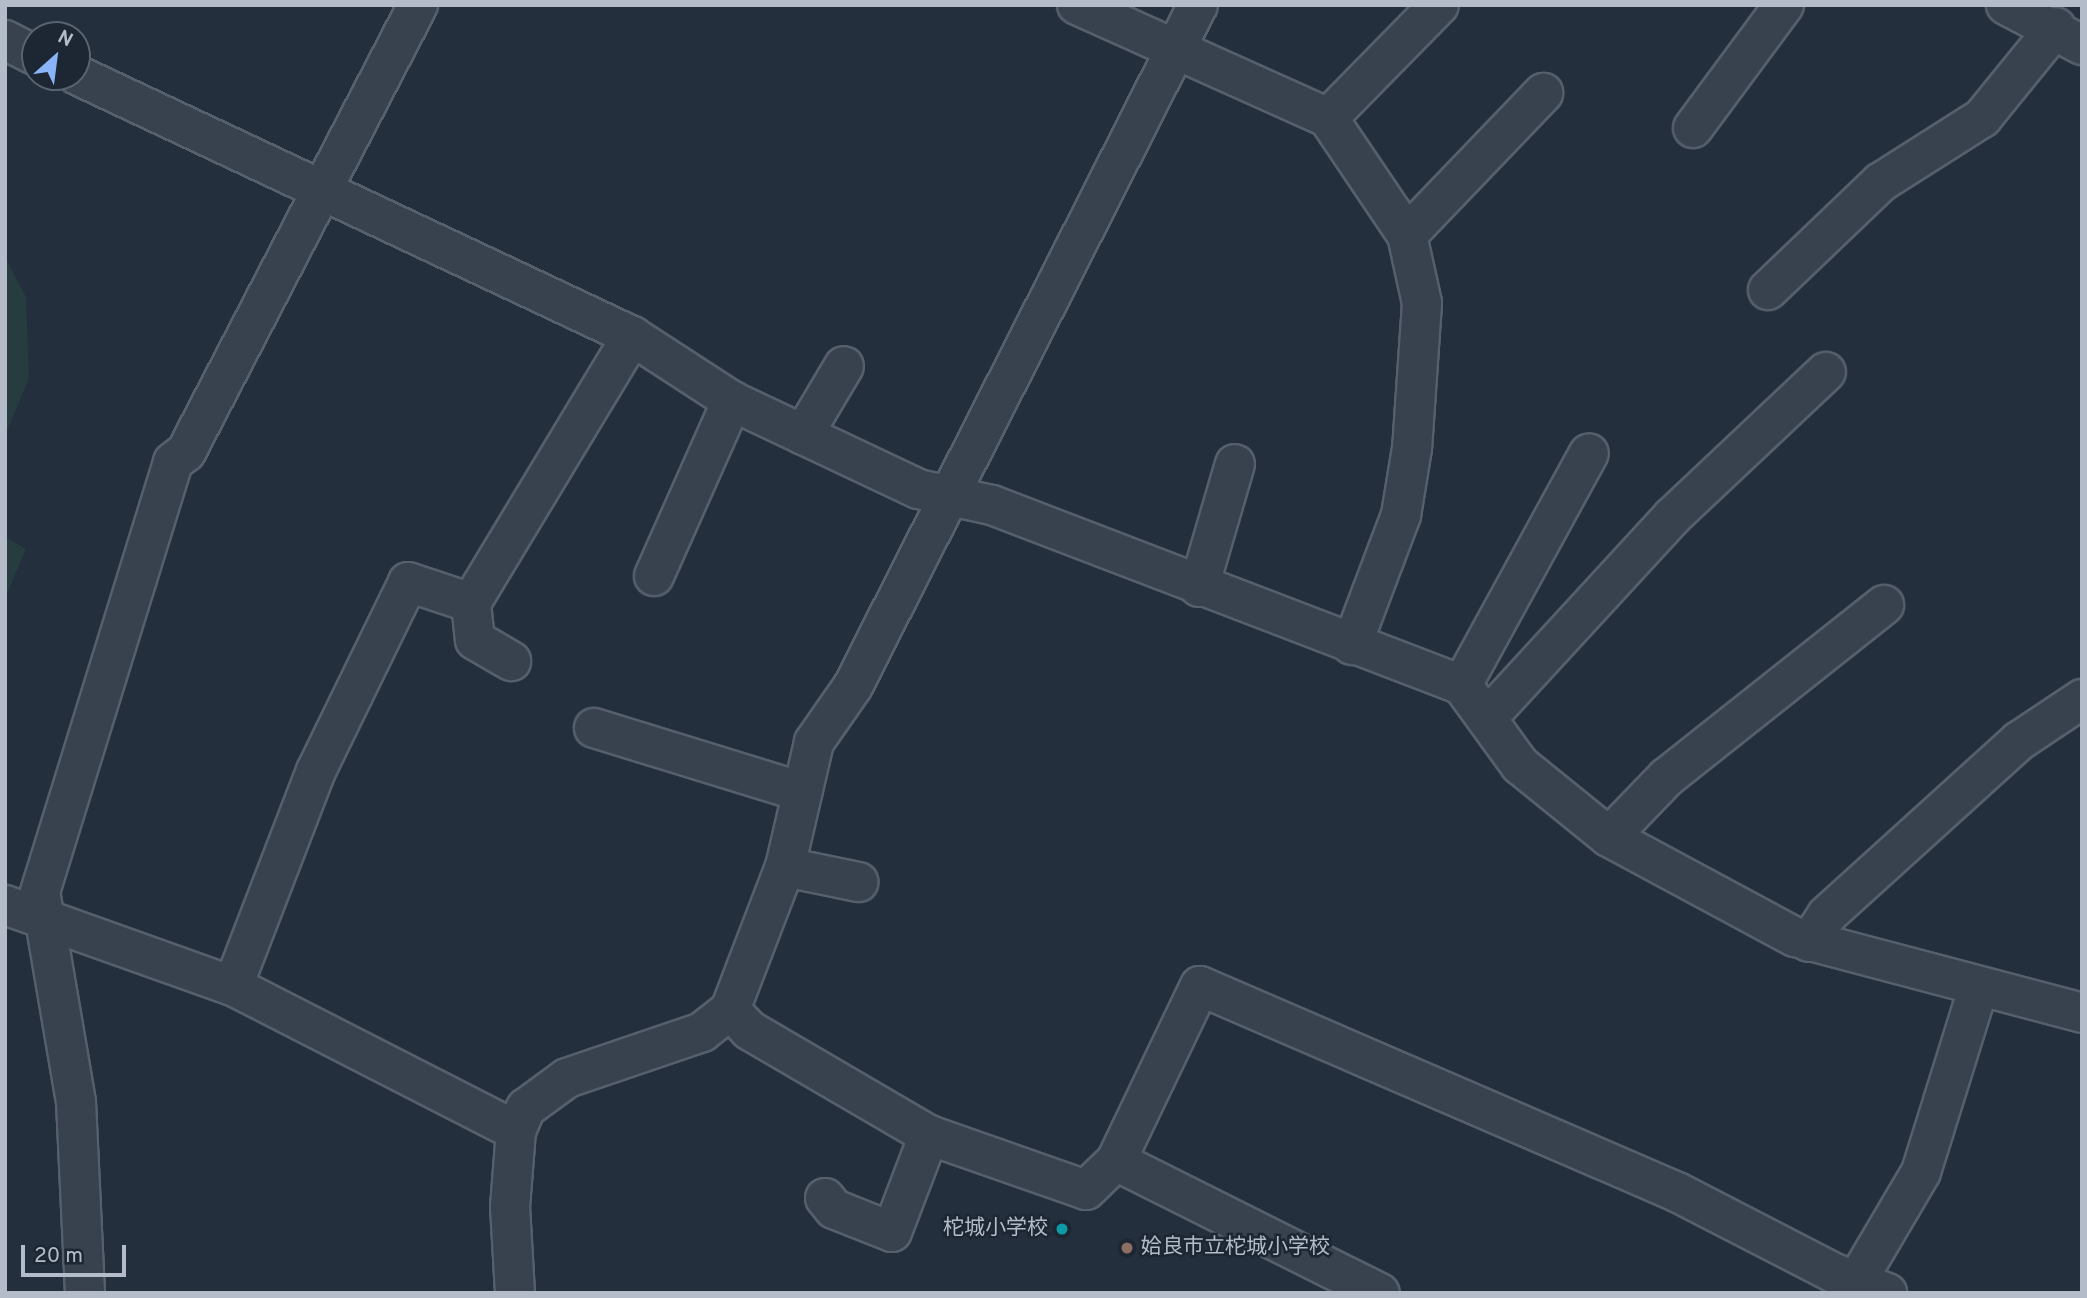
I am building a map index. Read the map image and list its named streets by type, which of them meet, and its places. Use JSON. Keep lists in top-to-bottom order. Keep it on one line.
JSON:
{"places":["柁城小学校","姶良市立柁城小学校"],"scale_bar":"20 m","north":"top right"}
